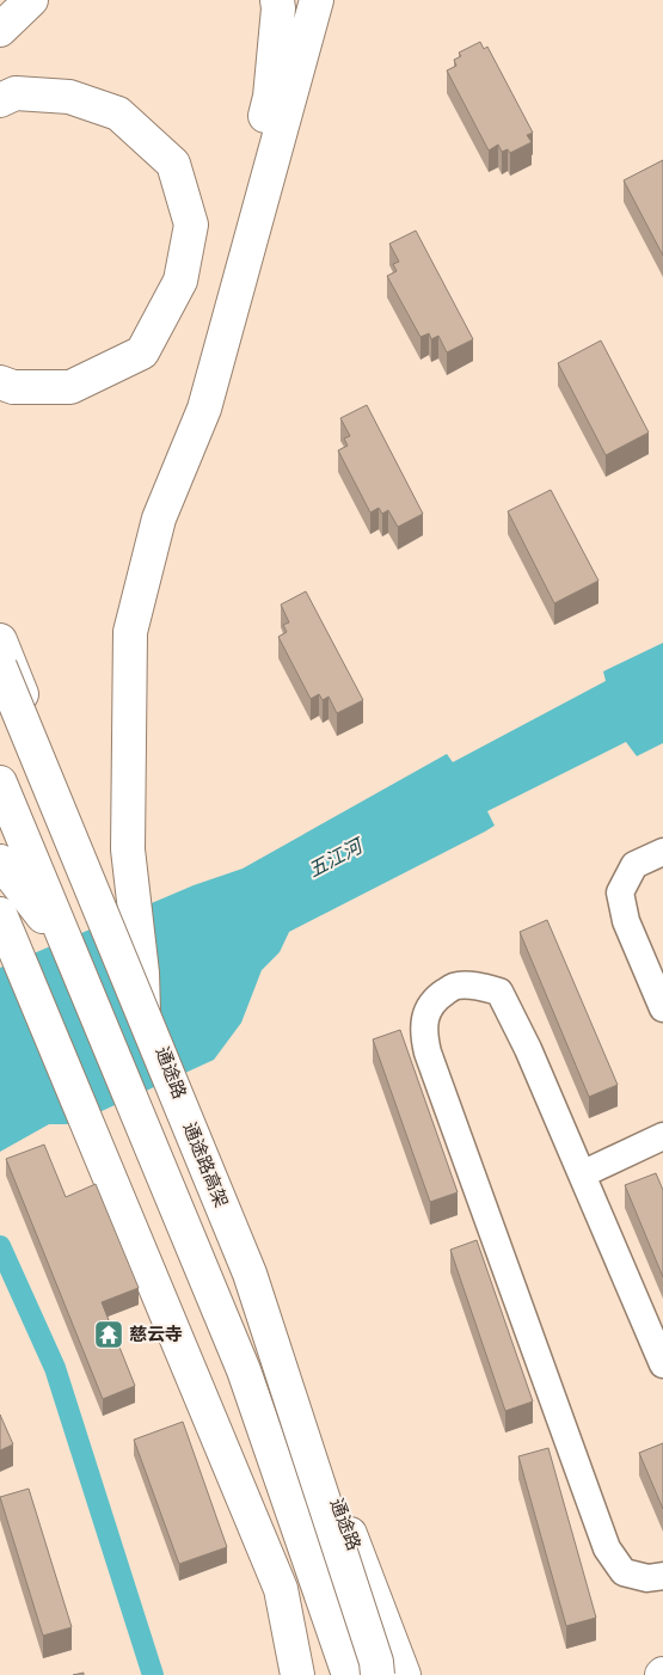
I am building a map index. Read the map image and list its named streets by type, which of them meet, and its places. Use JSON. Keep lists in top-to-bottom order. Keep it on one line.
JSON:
{"streets":{"main road":["通途路","通途路高架"]},"crossings":[["通途路","通途路高架"]],"water":["五江河"],"places":{"temple":["慈云寺"]}}
